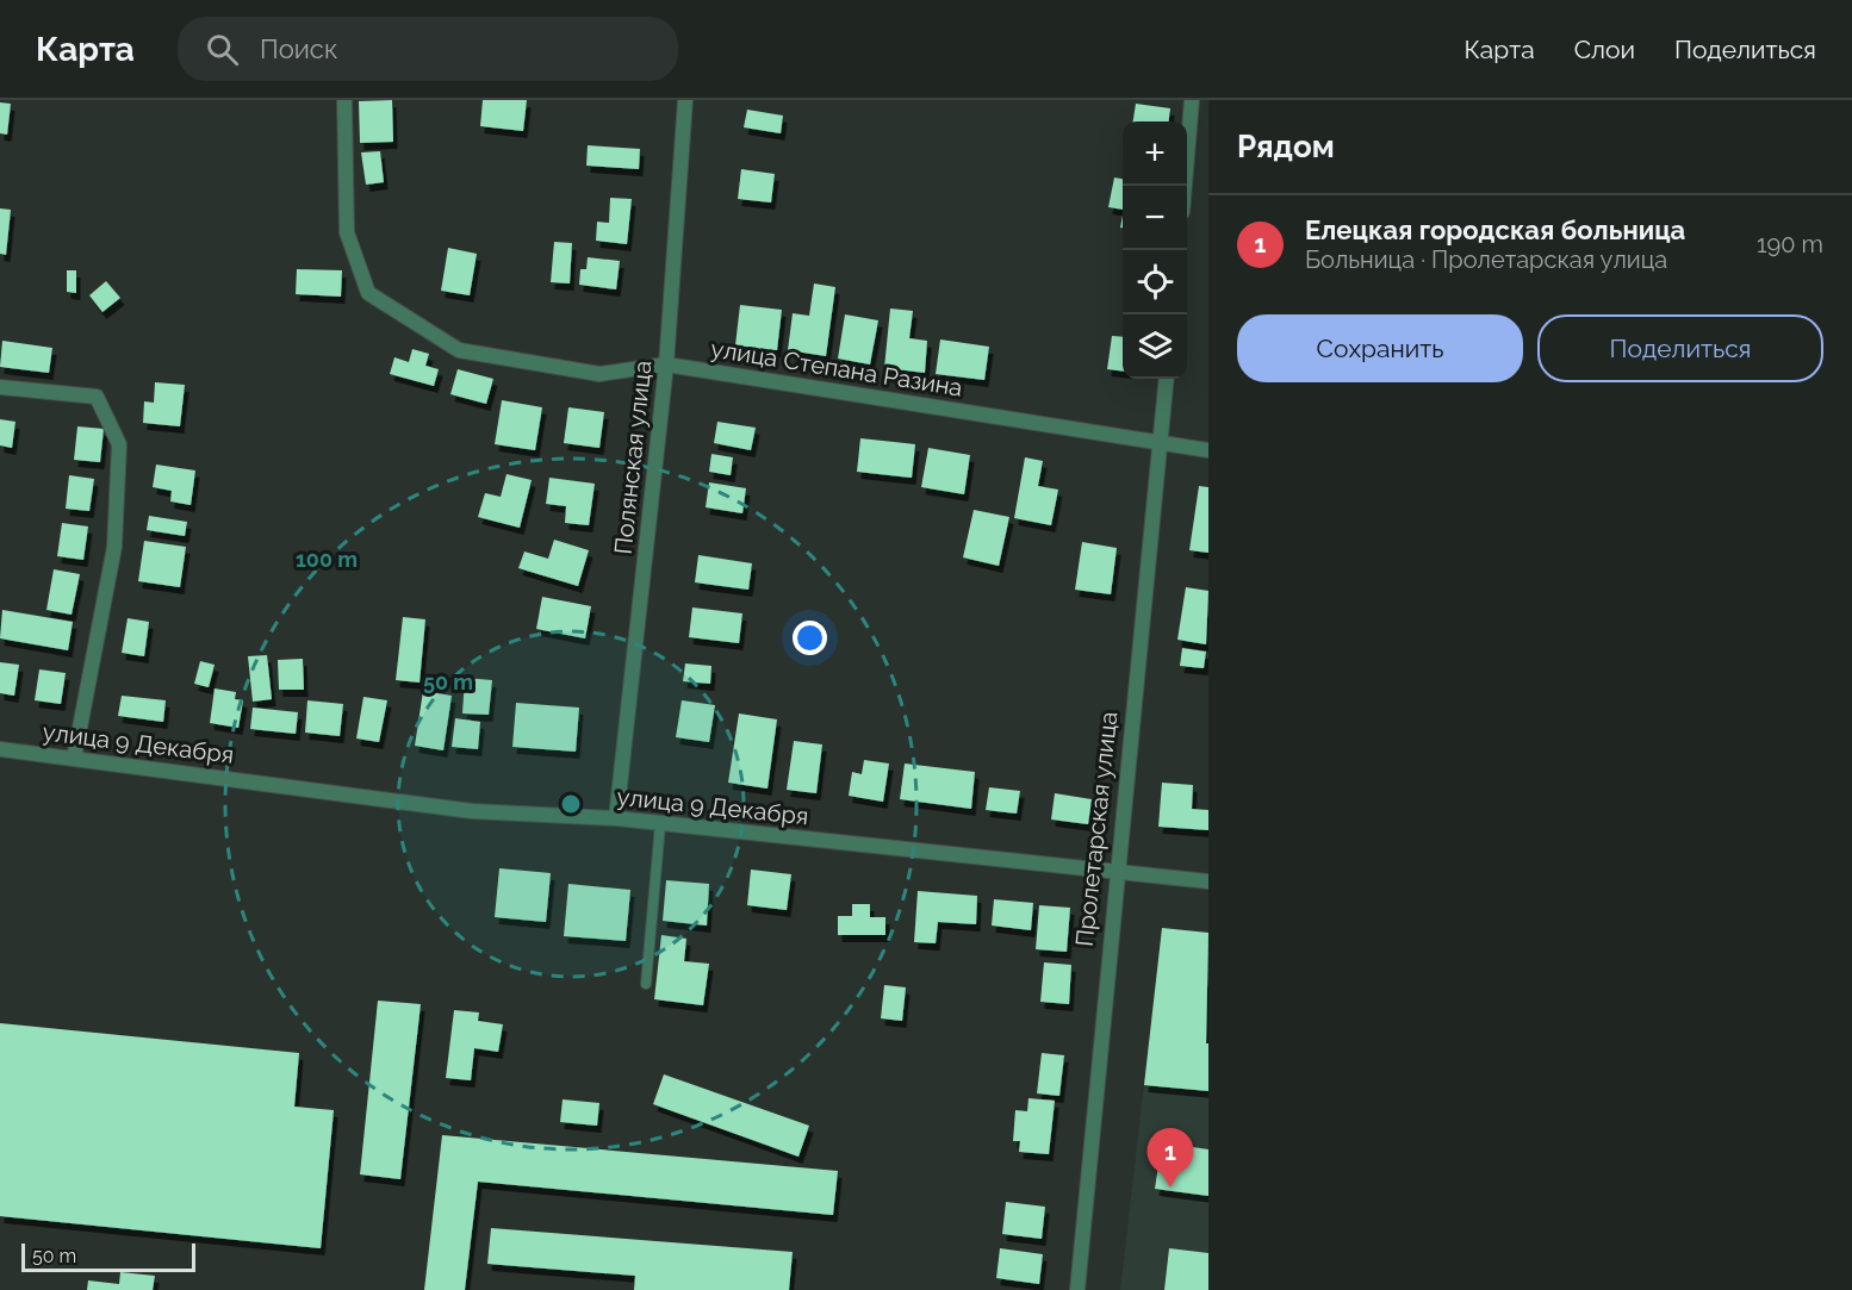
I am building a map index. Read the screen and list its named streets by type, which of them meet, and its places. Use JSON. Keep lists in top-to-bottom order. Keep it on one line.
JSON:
{"streets":{"street":["улица Степана Разина","Полянская улица","улица 9 Декабря","Пролетарская улица"]},"crossings":[["улица Степана Разина","Полянская улица"],["улица Степана Разина","Пролетарская улица"],["Полянская улица","улица 9 Декабря"],["улица 9 Декабря","Пролетарская улица"]],"scale_bar":"50 m","page":{"header":"Карта","search":"Поиск","nav":["Карта","Слои","Поделиться"],"heading":"Рядом","map_buttons":["+","−"],"list":[{"mark":"1","name":"Елецкая городская больница","note":"Больница · Пролетарская улица","value":"190 m"}],"buttons":["Сохранить","Поделиться"],"pins":"1","scale":"50 m"},"rings":["100 m","50 m"]}
